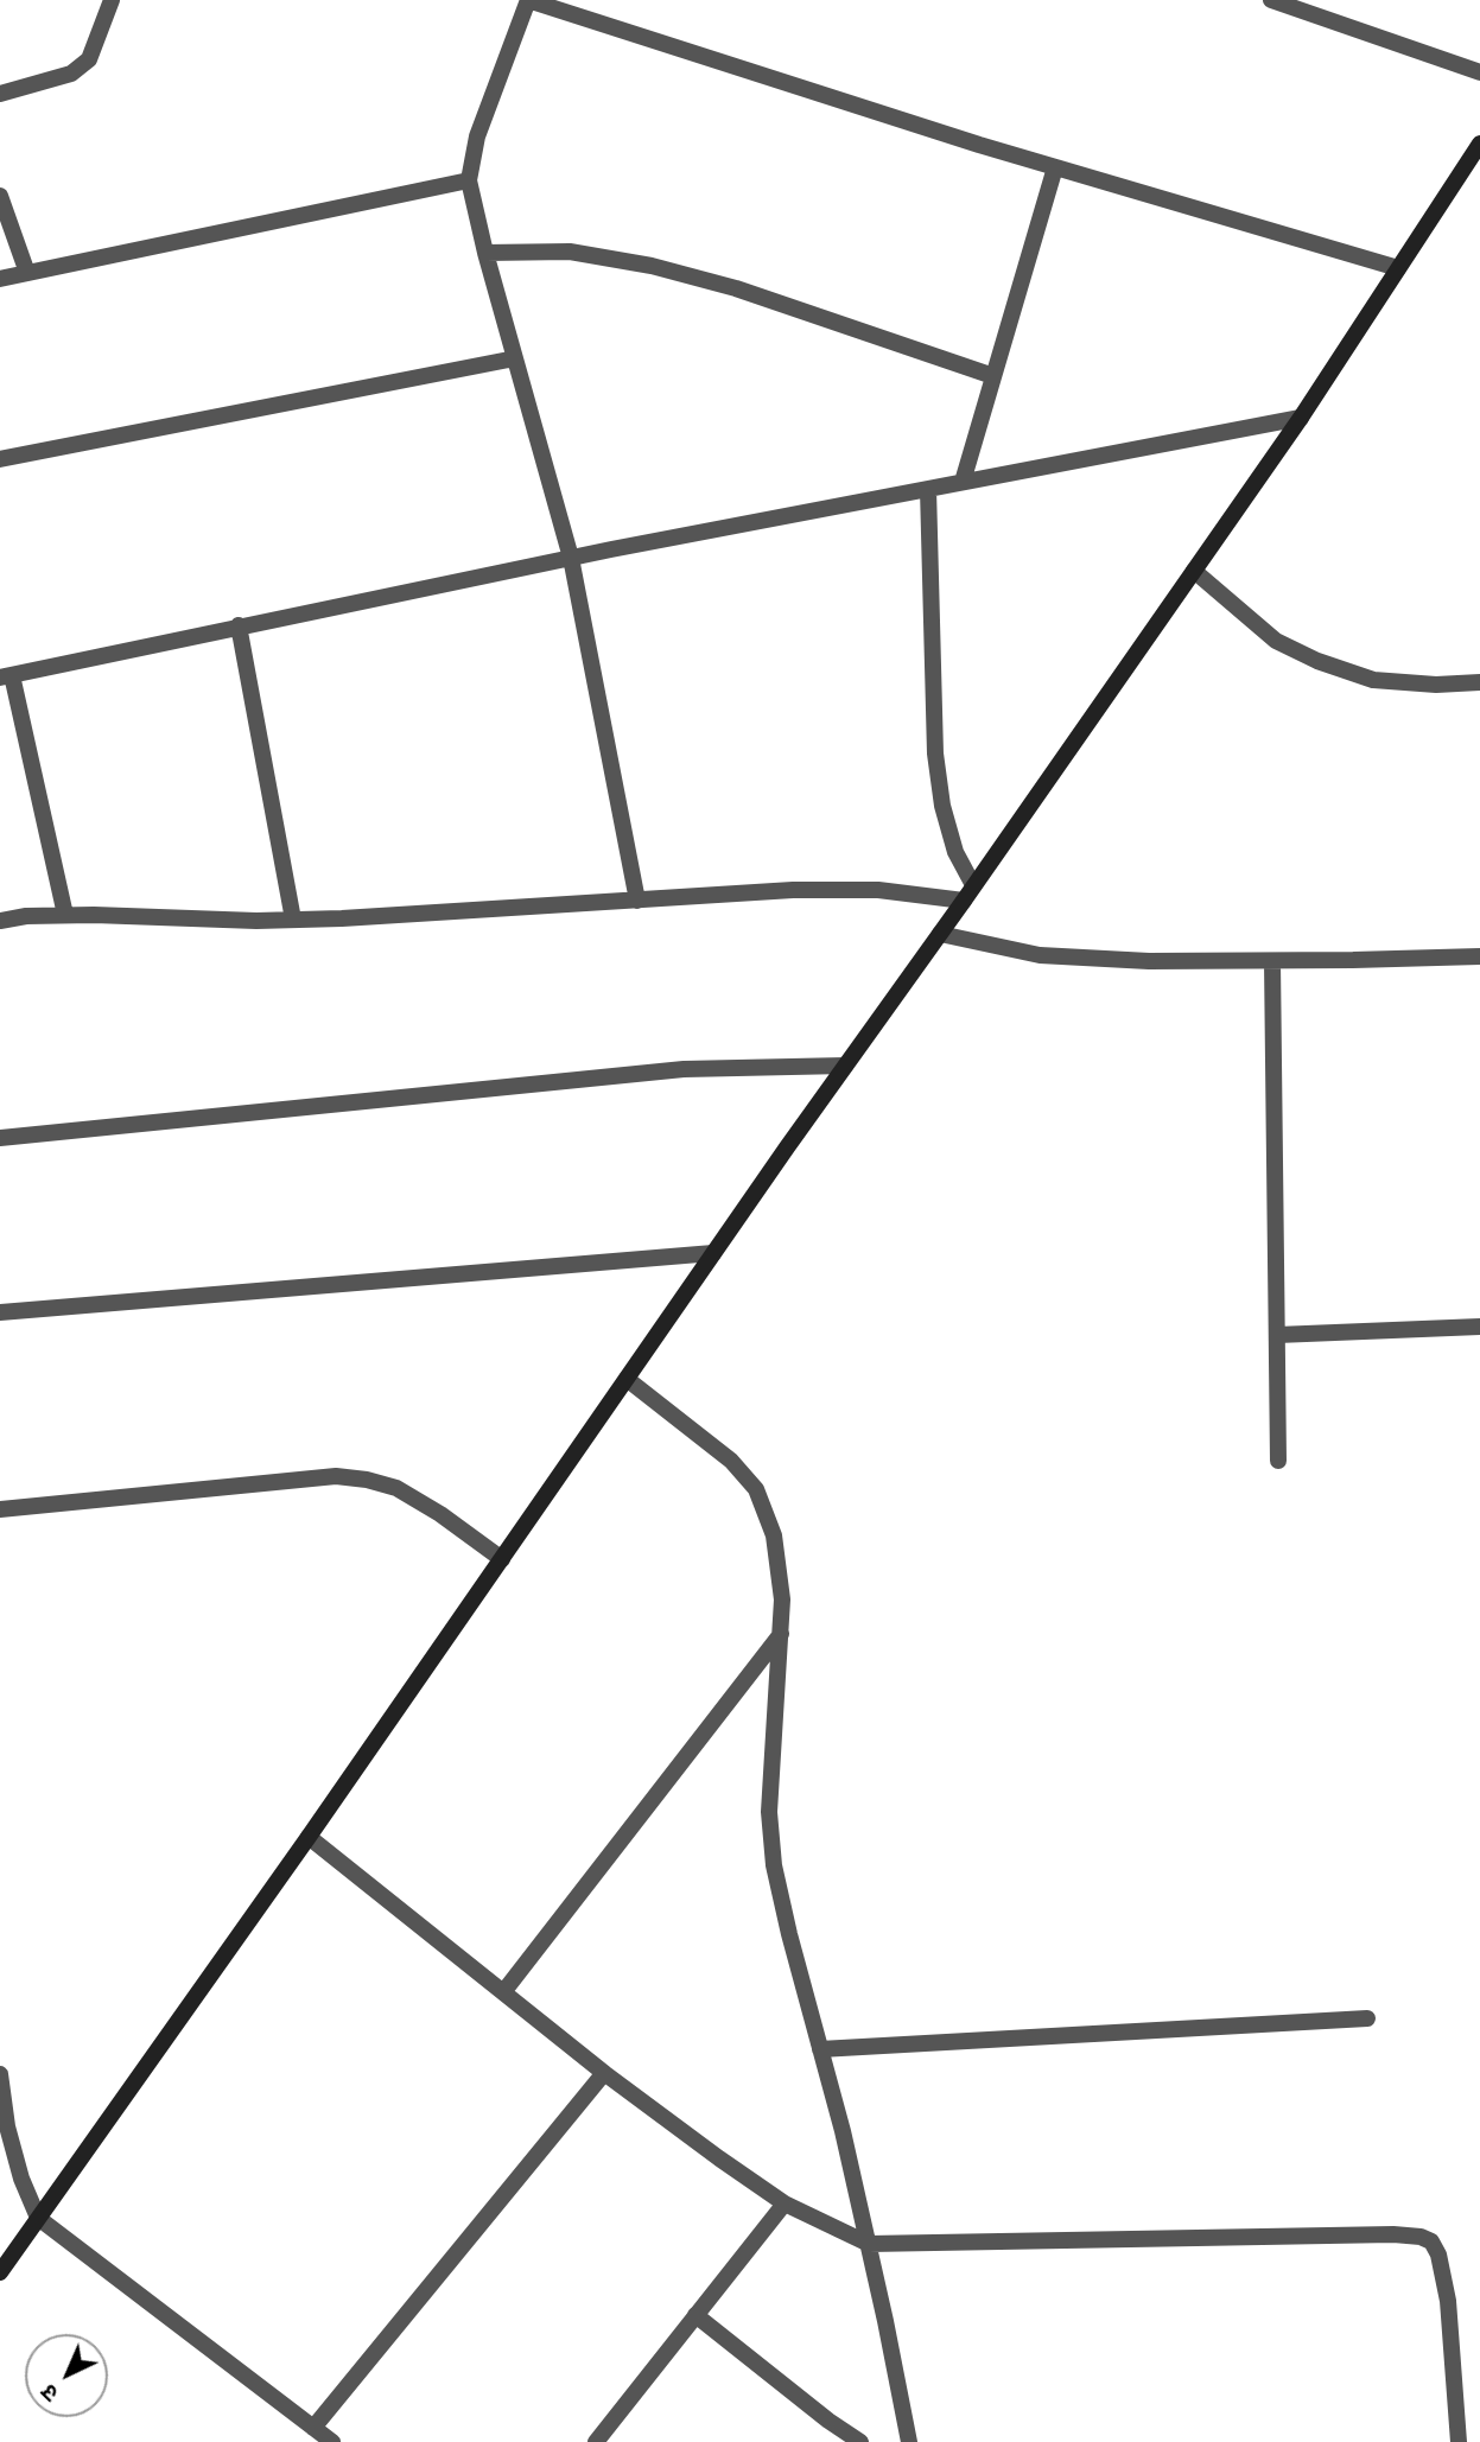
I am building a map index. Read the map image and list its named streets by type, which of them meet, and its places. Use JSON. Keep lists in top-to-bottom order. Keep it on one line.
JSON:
{"north":"bottom left"}
